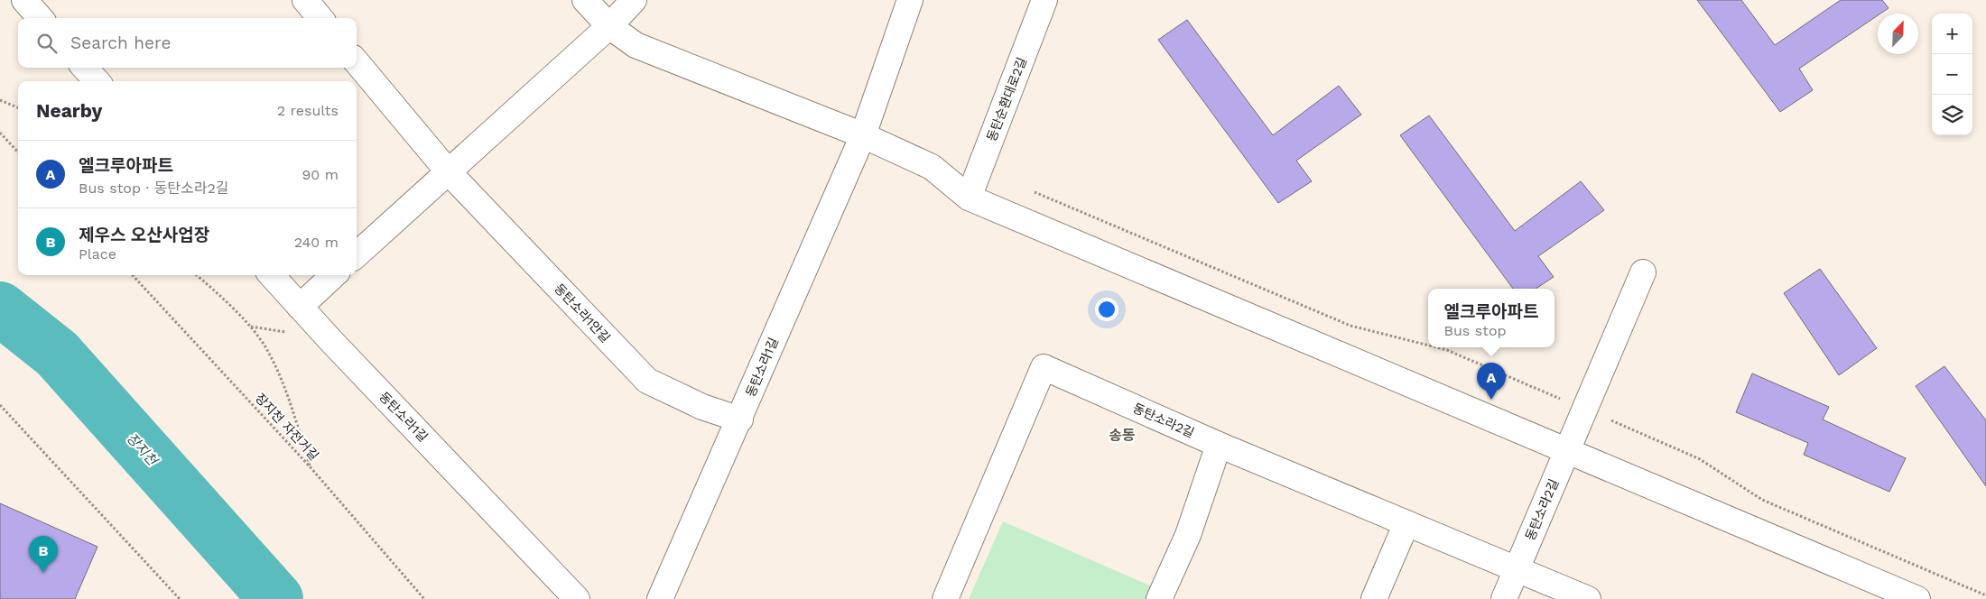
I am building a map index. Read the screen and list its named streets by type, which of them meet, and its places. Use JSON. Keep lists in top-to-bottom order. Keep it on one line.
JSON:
{"streets":{"street":["동탄순환대로2길","동탄소라1안길","동탄소라1길","동탄소라2길"],"path":["장지천 자전거길"]},"crossings":[["동탄소라1안길","동탄소라1길"]],"districts":["송동"],"water":["장지천"],"north":"top right","page":{"map_buttons":["+","−"],"search":"Search here","heading":["Nearby","2 results"],"list":[{"mark":"A","name":"엘크루아파트","note":"Bus stop · 동탄소라2길","value":"90 m"},{"mark":"B","name":"제우스 오산사업장","note":"Place","value":"240 m"}],"popup":["엘크루아파트","Bus stop"],"pins":["A","B"]}}
